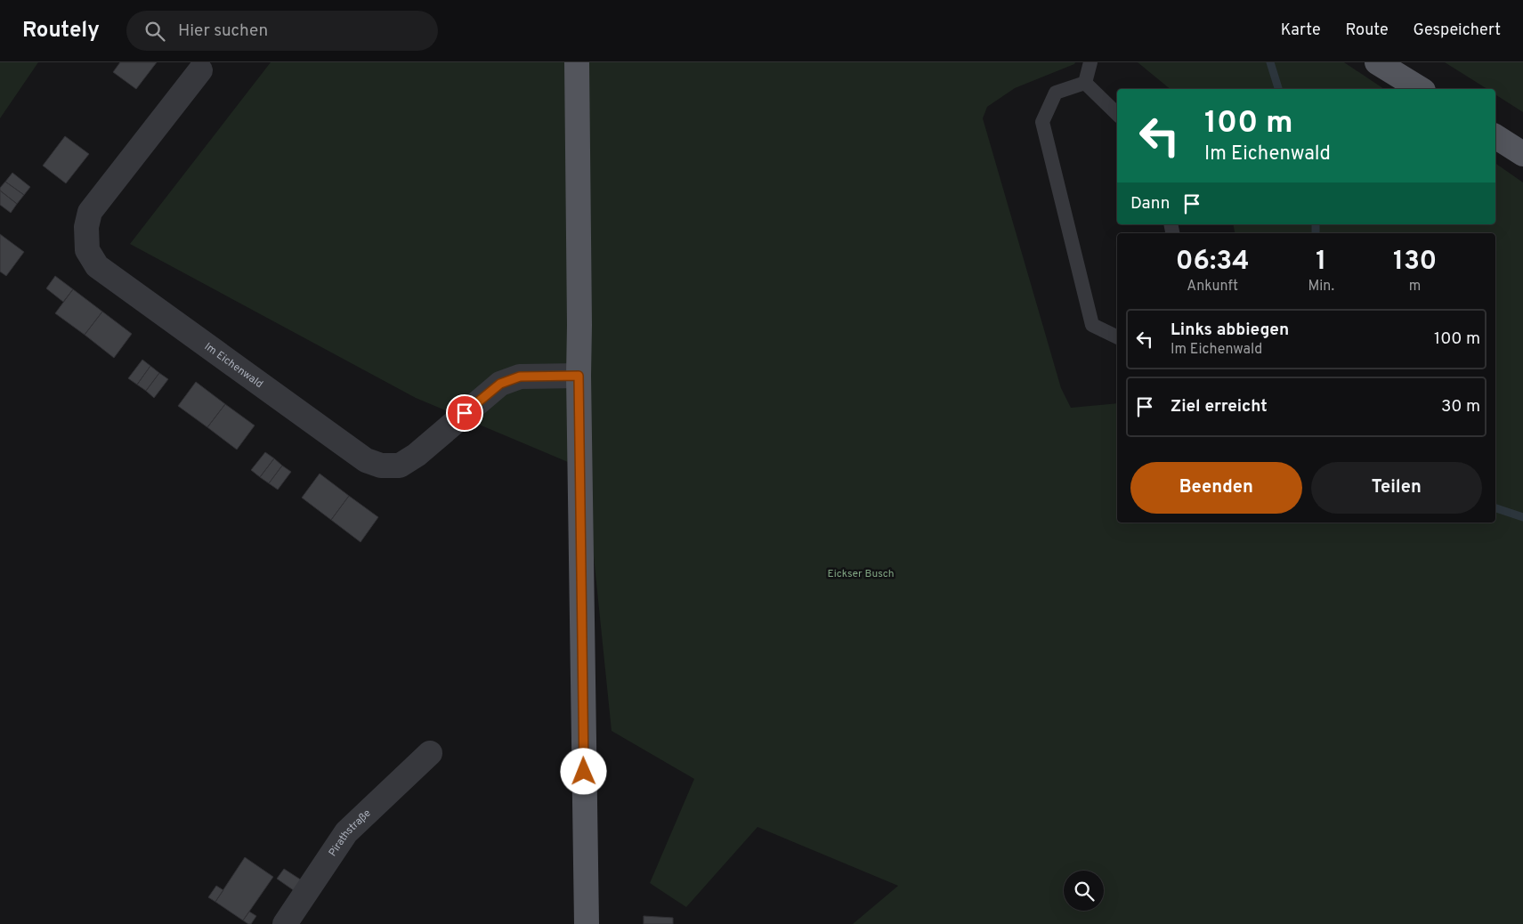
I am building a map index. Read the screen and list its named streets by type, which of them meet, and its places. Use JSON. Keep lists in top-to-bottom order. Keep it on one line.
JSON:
{"streets":{"street":["Im Eichenwald","Pirathstraße"]},"parks":["Eickser Busch"],"page":{"header":"Routely","search":"Hier suchen","nav":["Karte","Route","Gespeichert"],"turn":["100 m","Im Eichenwald"],"then":"Dann","eta":["06:34","Ankunft","1","Min.","130","m"],"list":[{"name":"Links abbiegen","note":"Im Eichenwald","value":"100 m"},{"name":"Ziel erreicht","value":"30 m"}],"buttons":["Beenden","Teilen"]}}
